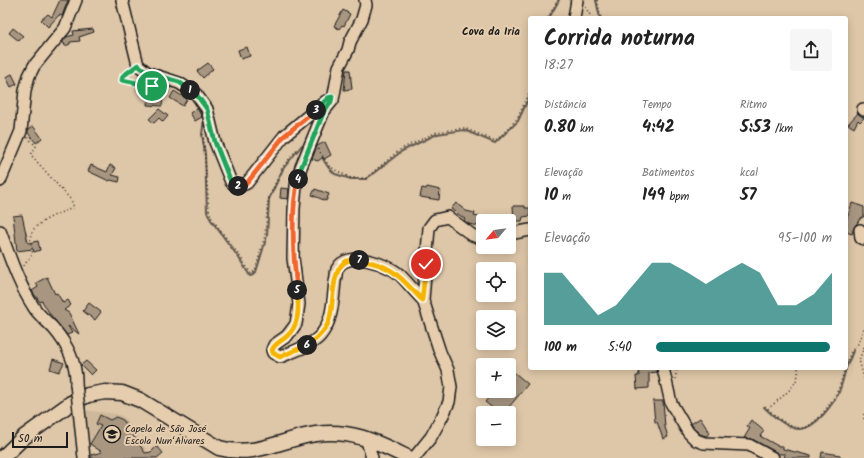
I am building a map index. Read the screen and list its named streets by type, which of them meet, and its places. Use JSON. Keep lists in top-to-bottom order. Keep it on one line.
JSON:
{"districts":["Cova da Iria"],"places":{"school or university":["Capela de São José Escola Nun‘Alvares"]},"scale_bar":"50 m","north":"bottom left","page":{"heading":["Corrida noturna","18:27"],"pins":["1","3","4","2","7","5","6"],"stats":[["Distância","0.80 km"],["Tempo","4:42"],["Ritmo","5:53 /km"],["Elevação","10 m"],["Batimentos","149 bpm"],["kcal","57"]],"map_buttons":["+","−"],"chart":["Elevação","95–100 m"],"list":[{"name":"100 m","note":"5:40"}],"scale":"50 m"}}
